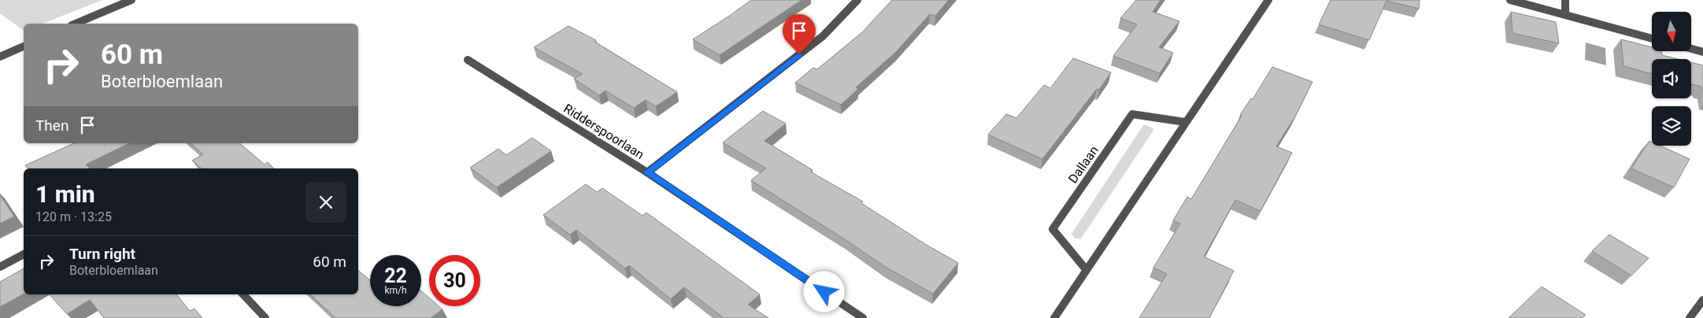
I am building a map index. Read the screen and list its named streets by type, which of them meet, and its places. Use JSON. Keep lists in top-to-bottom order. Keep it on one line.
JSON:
{"streets":{"street":["Ridderspoorlaan","Dallaan"]},"north":"bottom","page":{"turn":["60 m","Boterbloemlaan"],"then":"Then","heading":["1 min","120 m · 13:25"],"list":[{"name":"Turn right","note":"Boterbloemlaan","value":"60 m"}],"speed":"22 km/h","limit":"30"}}
